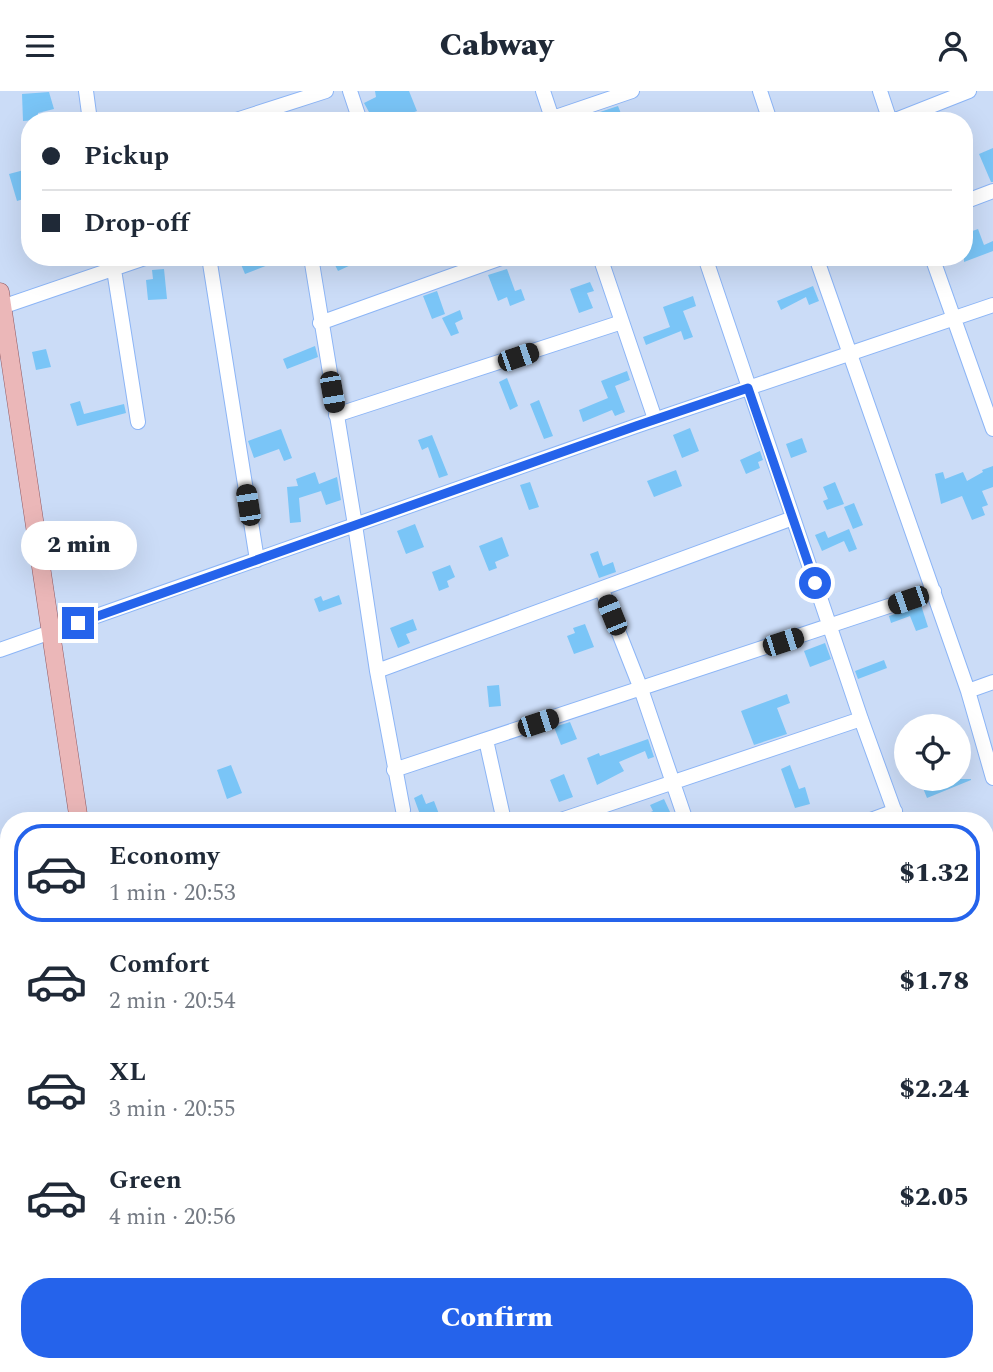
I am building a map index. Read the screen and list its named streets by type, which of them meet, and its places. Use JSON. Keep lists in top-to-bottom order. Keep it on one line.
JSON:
{"page":{"header":"Cabway","banner":["Pickup","Drop-off"],"bubble":"2 min","list":[{"name":"Economy","note":"1 min · 20:53","value":"$1.32"},{"name":"Comfort","note":"2 min · 20:54","value":"$1.78"},{"name":"XL","note":"3 min · 20:55","value":"$2.24"},{"name":"Green","note":"4 min · 20:56","value":"$2.05"}],"buttons":"Confirm"}}
